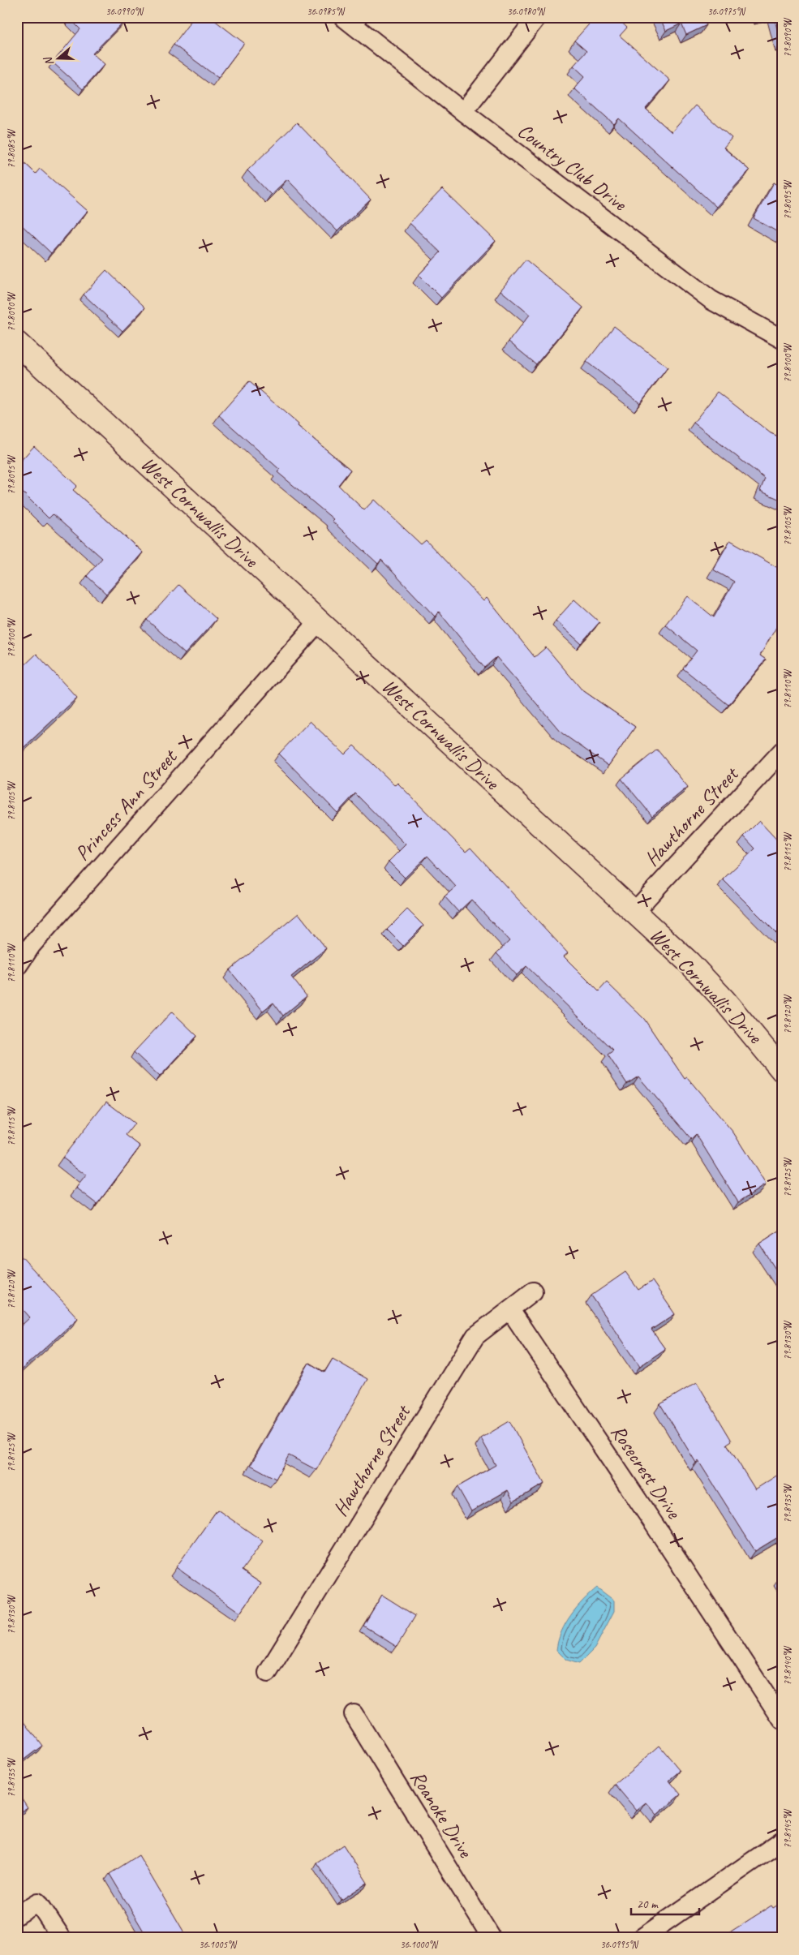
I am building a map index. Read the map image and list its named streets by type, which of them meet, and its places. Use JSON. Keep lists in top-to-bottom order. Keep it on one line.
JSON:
{"streets":{"street":["Country Club Drive","West Cornwallis Drive","Princess Ann Street","Hawthorne Street","Rosecrest Drive","Roanoke Drive"]},"crossings":[["West Cornwallis Drive","Princess Ann Street"],["West Cornwallis Drive","Hawthorne Street"],["Hawthorne Street","Rosecrest Drive"]],"scale_bar":"20 m","north":"left","coordinates":["36.0990°N","36.0985°N","36.0980°N","36.0975°N","79.8090°W","79.8085°W","79.8095°W","79.8100°W","79.8105°W","79.8110°W","79.8115°W","79.8120°W","79.8125°W","79.8130°W","79.8135°W","79.8140°W","79.8145°W","36.1005°N","36.1000°N","36.0995°N"]}
